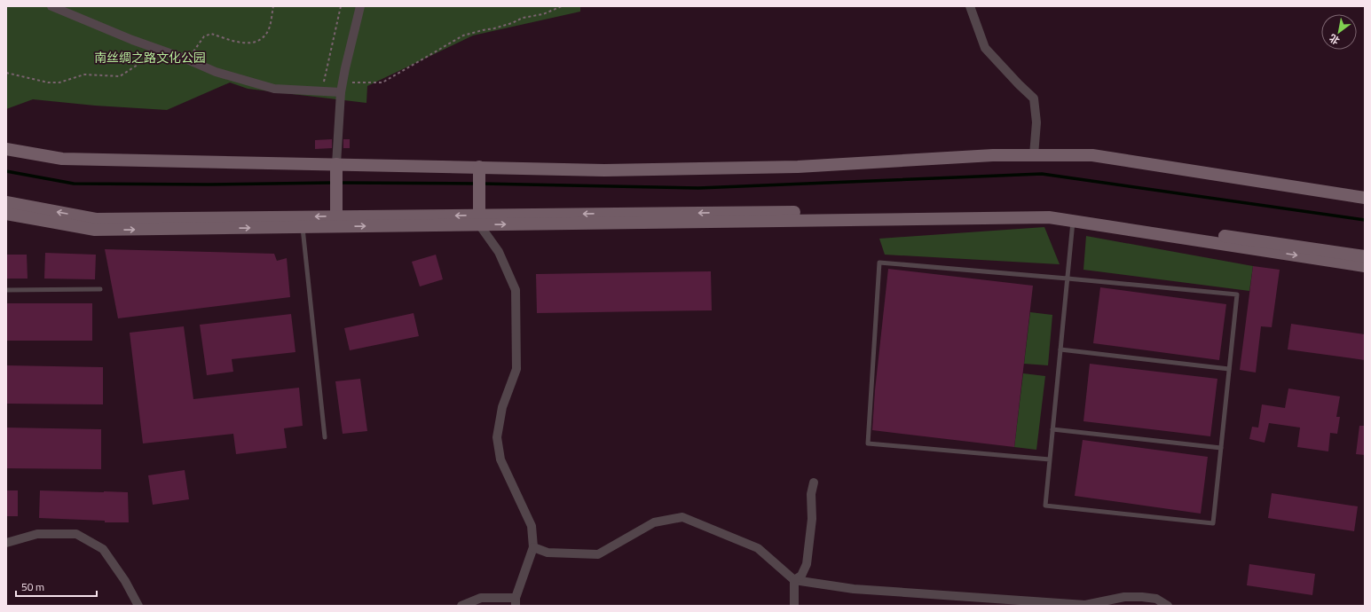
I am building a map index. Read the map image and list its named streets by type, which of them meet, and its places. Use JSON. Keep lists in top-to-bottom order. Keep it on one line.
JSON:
{"parks":["南丝绸之路文化公园"],"scale_bar":"50 m","north":"bottom left"}
